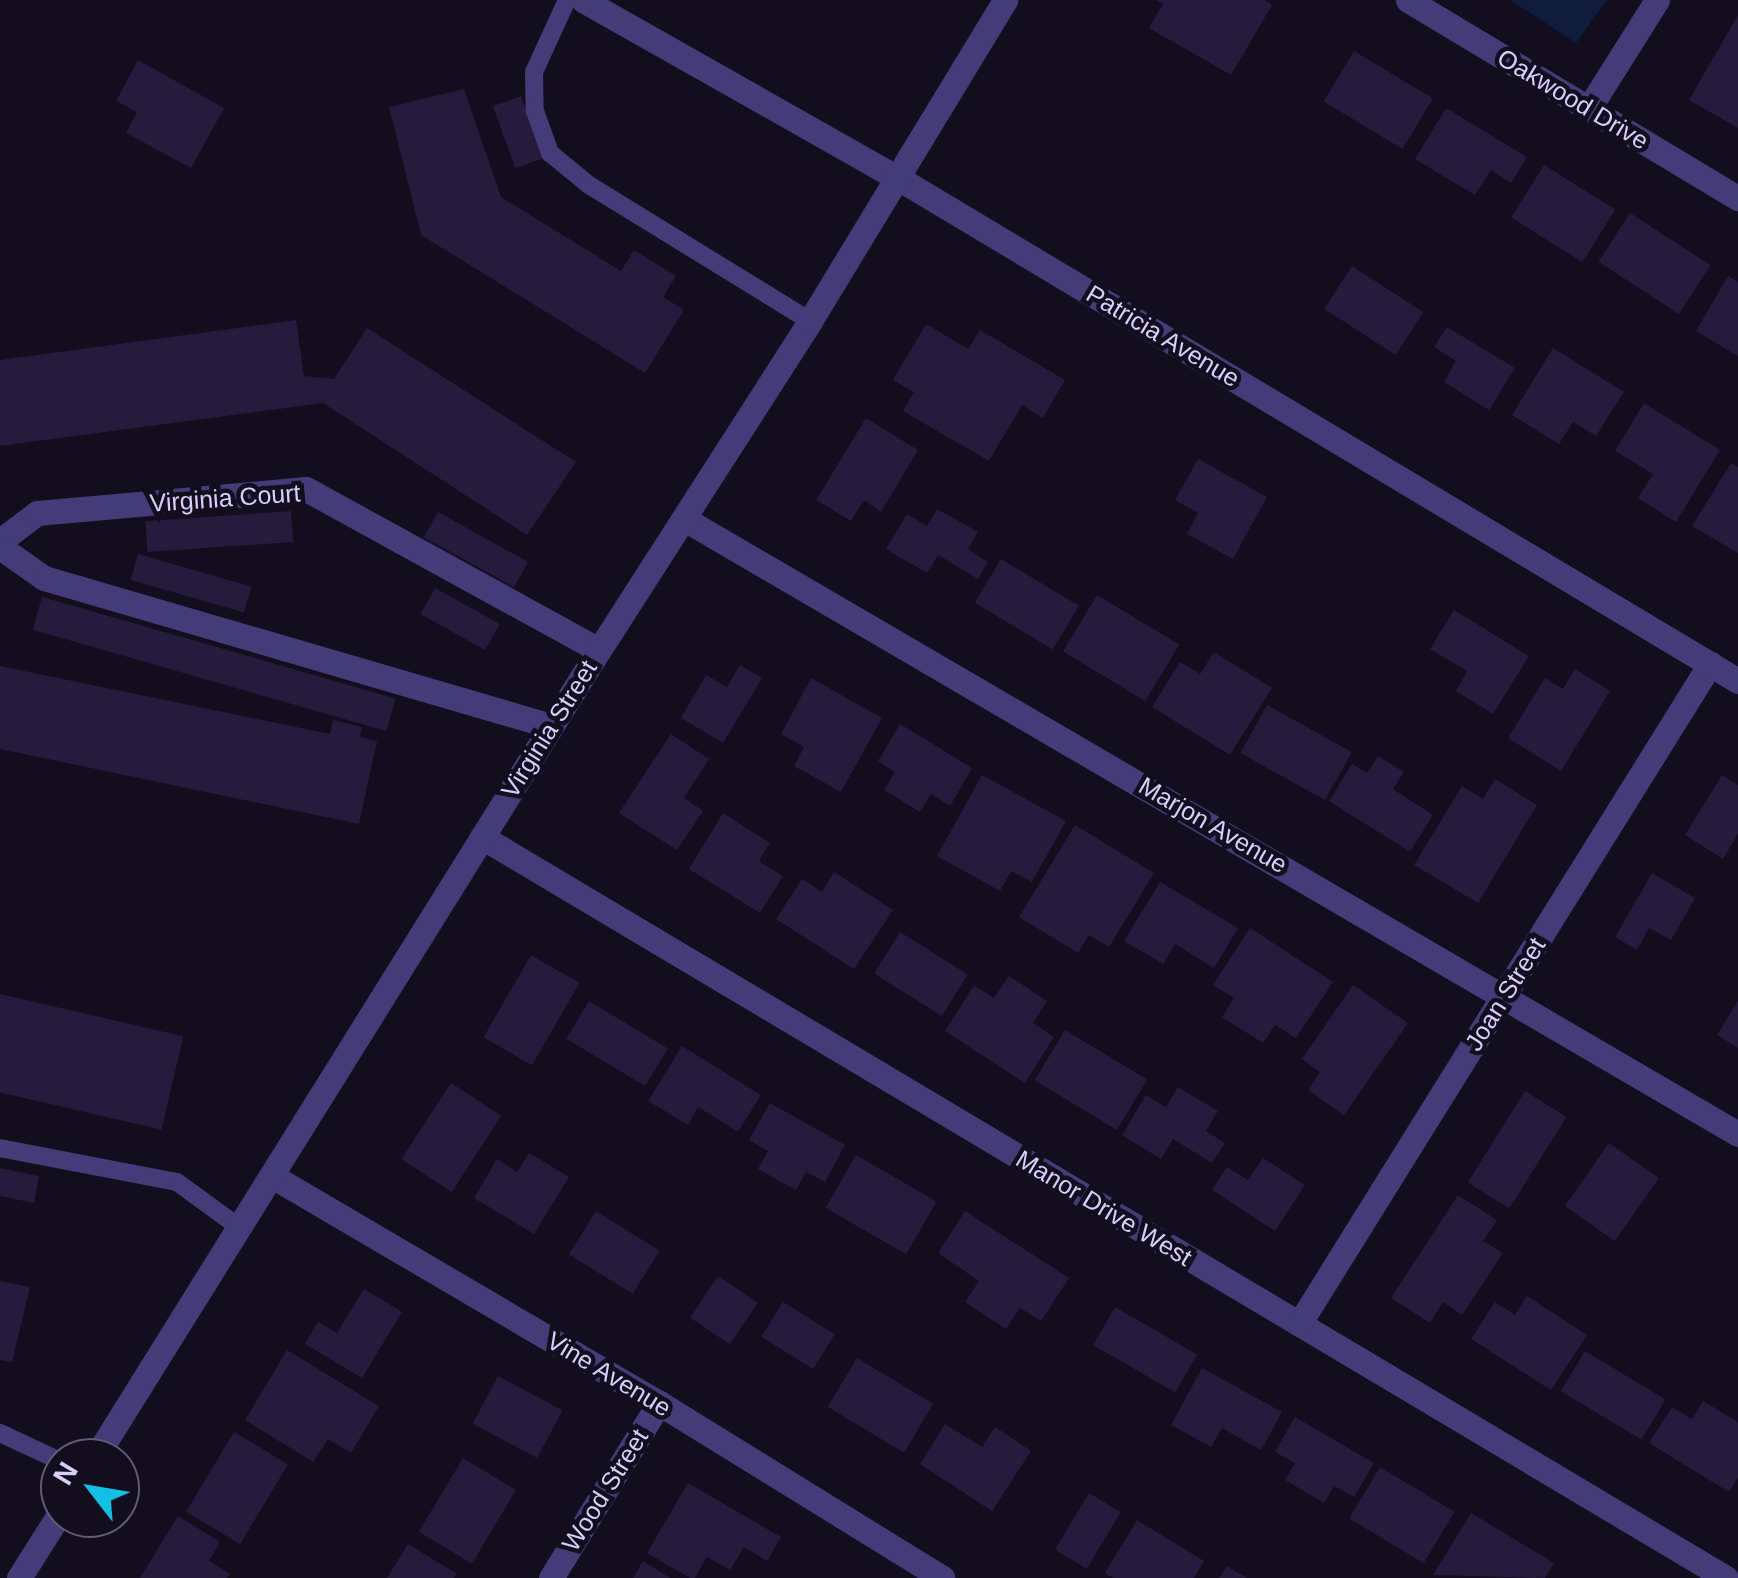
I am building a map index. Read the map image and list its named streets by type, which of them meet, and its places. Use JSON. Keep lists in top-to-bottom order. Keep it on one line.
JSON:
{"streets":{"street":["Oakwood Drive","Patricia Avenue","Virginia Court","Virginia Street","Marjon Avenue","Joan Street","Manor Drive West","Vine Avenue","Wood Street"]},"crossings":[["Patricia Avenue","Virginia Street"],["Patricia Avenue","Joan Street"],["Virginia Court","Virginia Street"],["Virginia Street","Marjon Avenue"],["Virginia Street","Manor Drive West"],["Virginia Street","Vine Avenue"],["Marjon Avenue","Joan Street"],["Joan Street","Manor Drive West"],["Vine Avenue","Wood Street"]],"north":"top left"}
